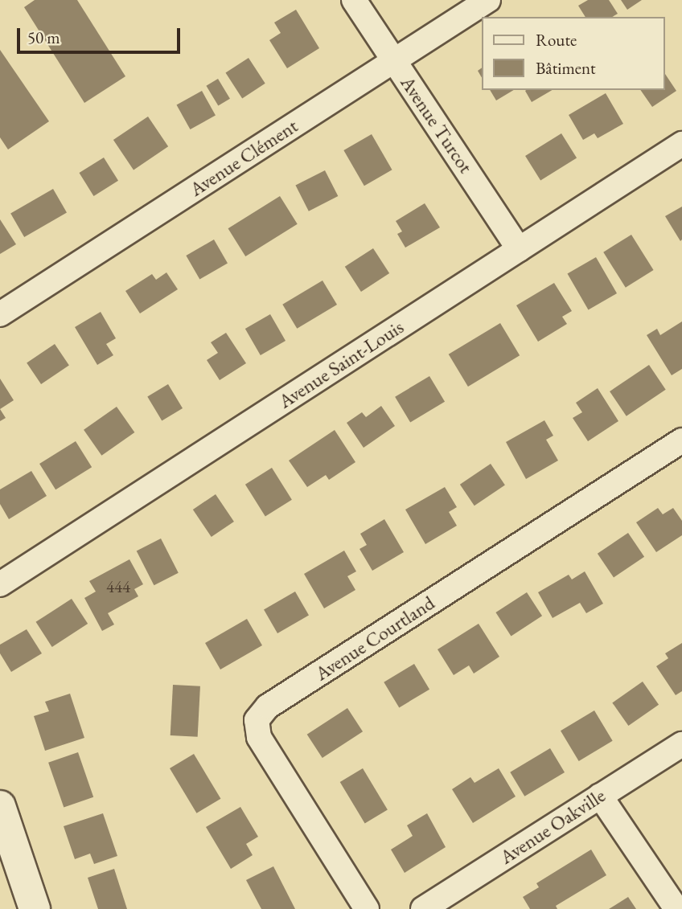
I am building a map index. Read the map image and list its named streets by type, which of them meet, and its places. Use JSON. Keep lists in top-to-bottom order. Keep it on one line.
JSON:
{"streets":{"street":["Avenue Turcot","Avenue Clément","Avenue Saint-Louis","Avenue Courtland","Avenue Oakville"]},"crossings":[["Avenue Turcot","Avenue Clément"],["Avenue Turcot","Avenue Saint-Louis"]],"house_numbers":["444"],"legend":["Route","Bâtiment"],"scale_bar":"50 m"}
